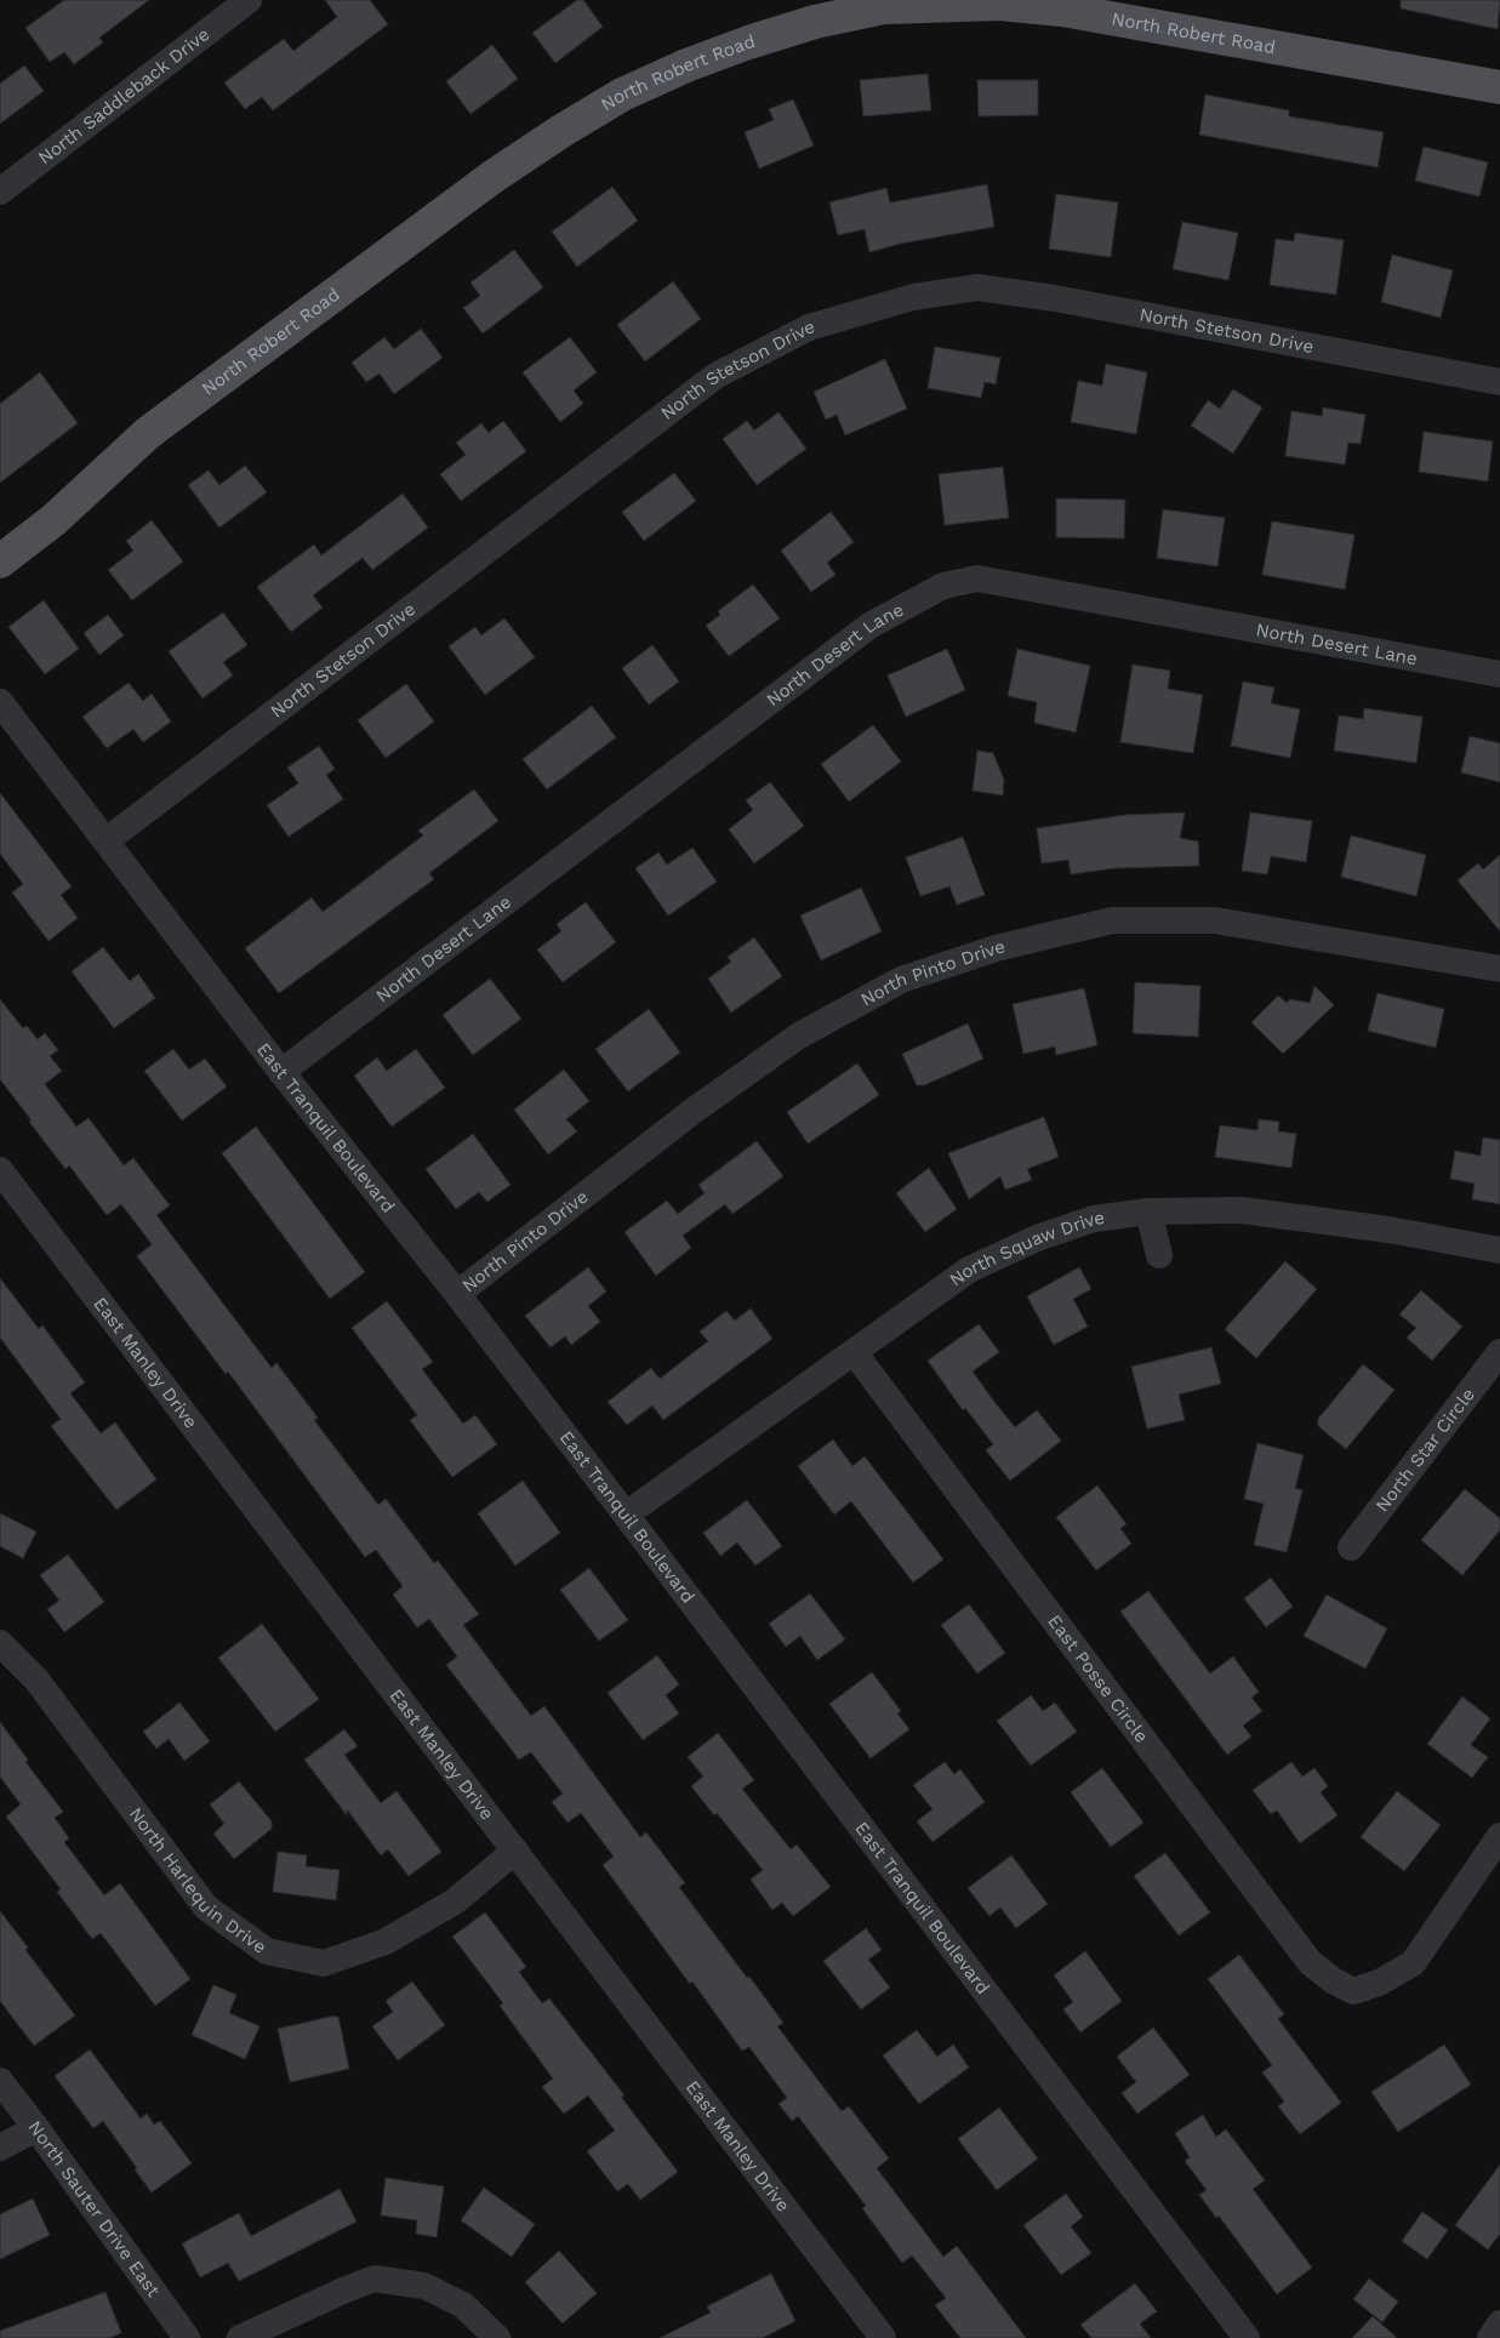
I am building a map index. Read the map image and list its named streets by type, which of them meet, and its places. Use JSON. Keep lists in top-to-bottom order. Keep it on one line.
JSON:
{"streets":{"main road":["North Robert Road"],"street":["North Saddleback Drive","North Stetson Drive","North Desert Lane","North Pinto Drive","East Tranquil Boulevard","North Squaw Drive","East Manley Drive","North Star Circle","East Posse Circle","North Harlequin Drive","North Sauter Drive East"]},"crossings":[["North Stetson Drive","East Tranquil Boulevard"],["North Desert Lane","East Tranquil Boulevard"],["North Pinto Drive","East Tranquil Boulevard"],["East Tranquil Boulevard","North Squaw Drive"],["North Squaw Drive","East Posse Circle"],["East Manley Drive","North Harlequin Drive"]]}
